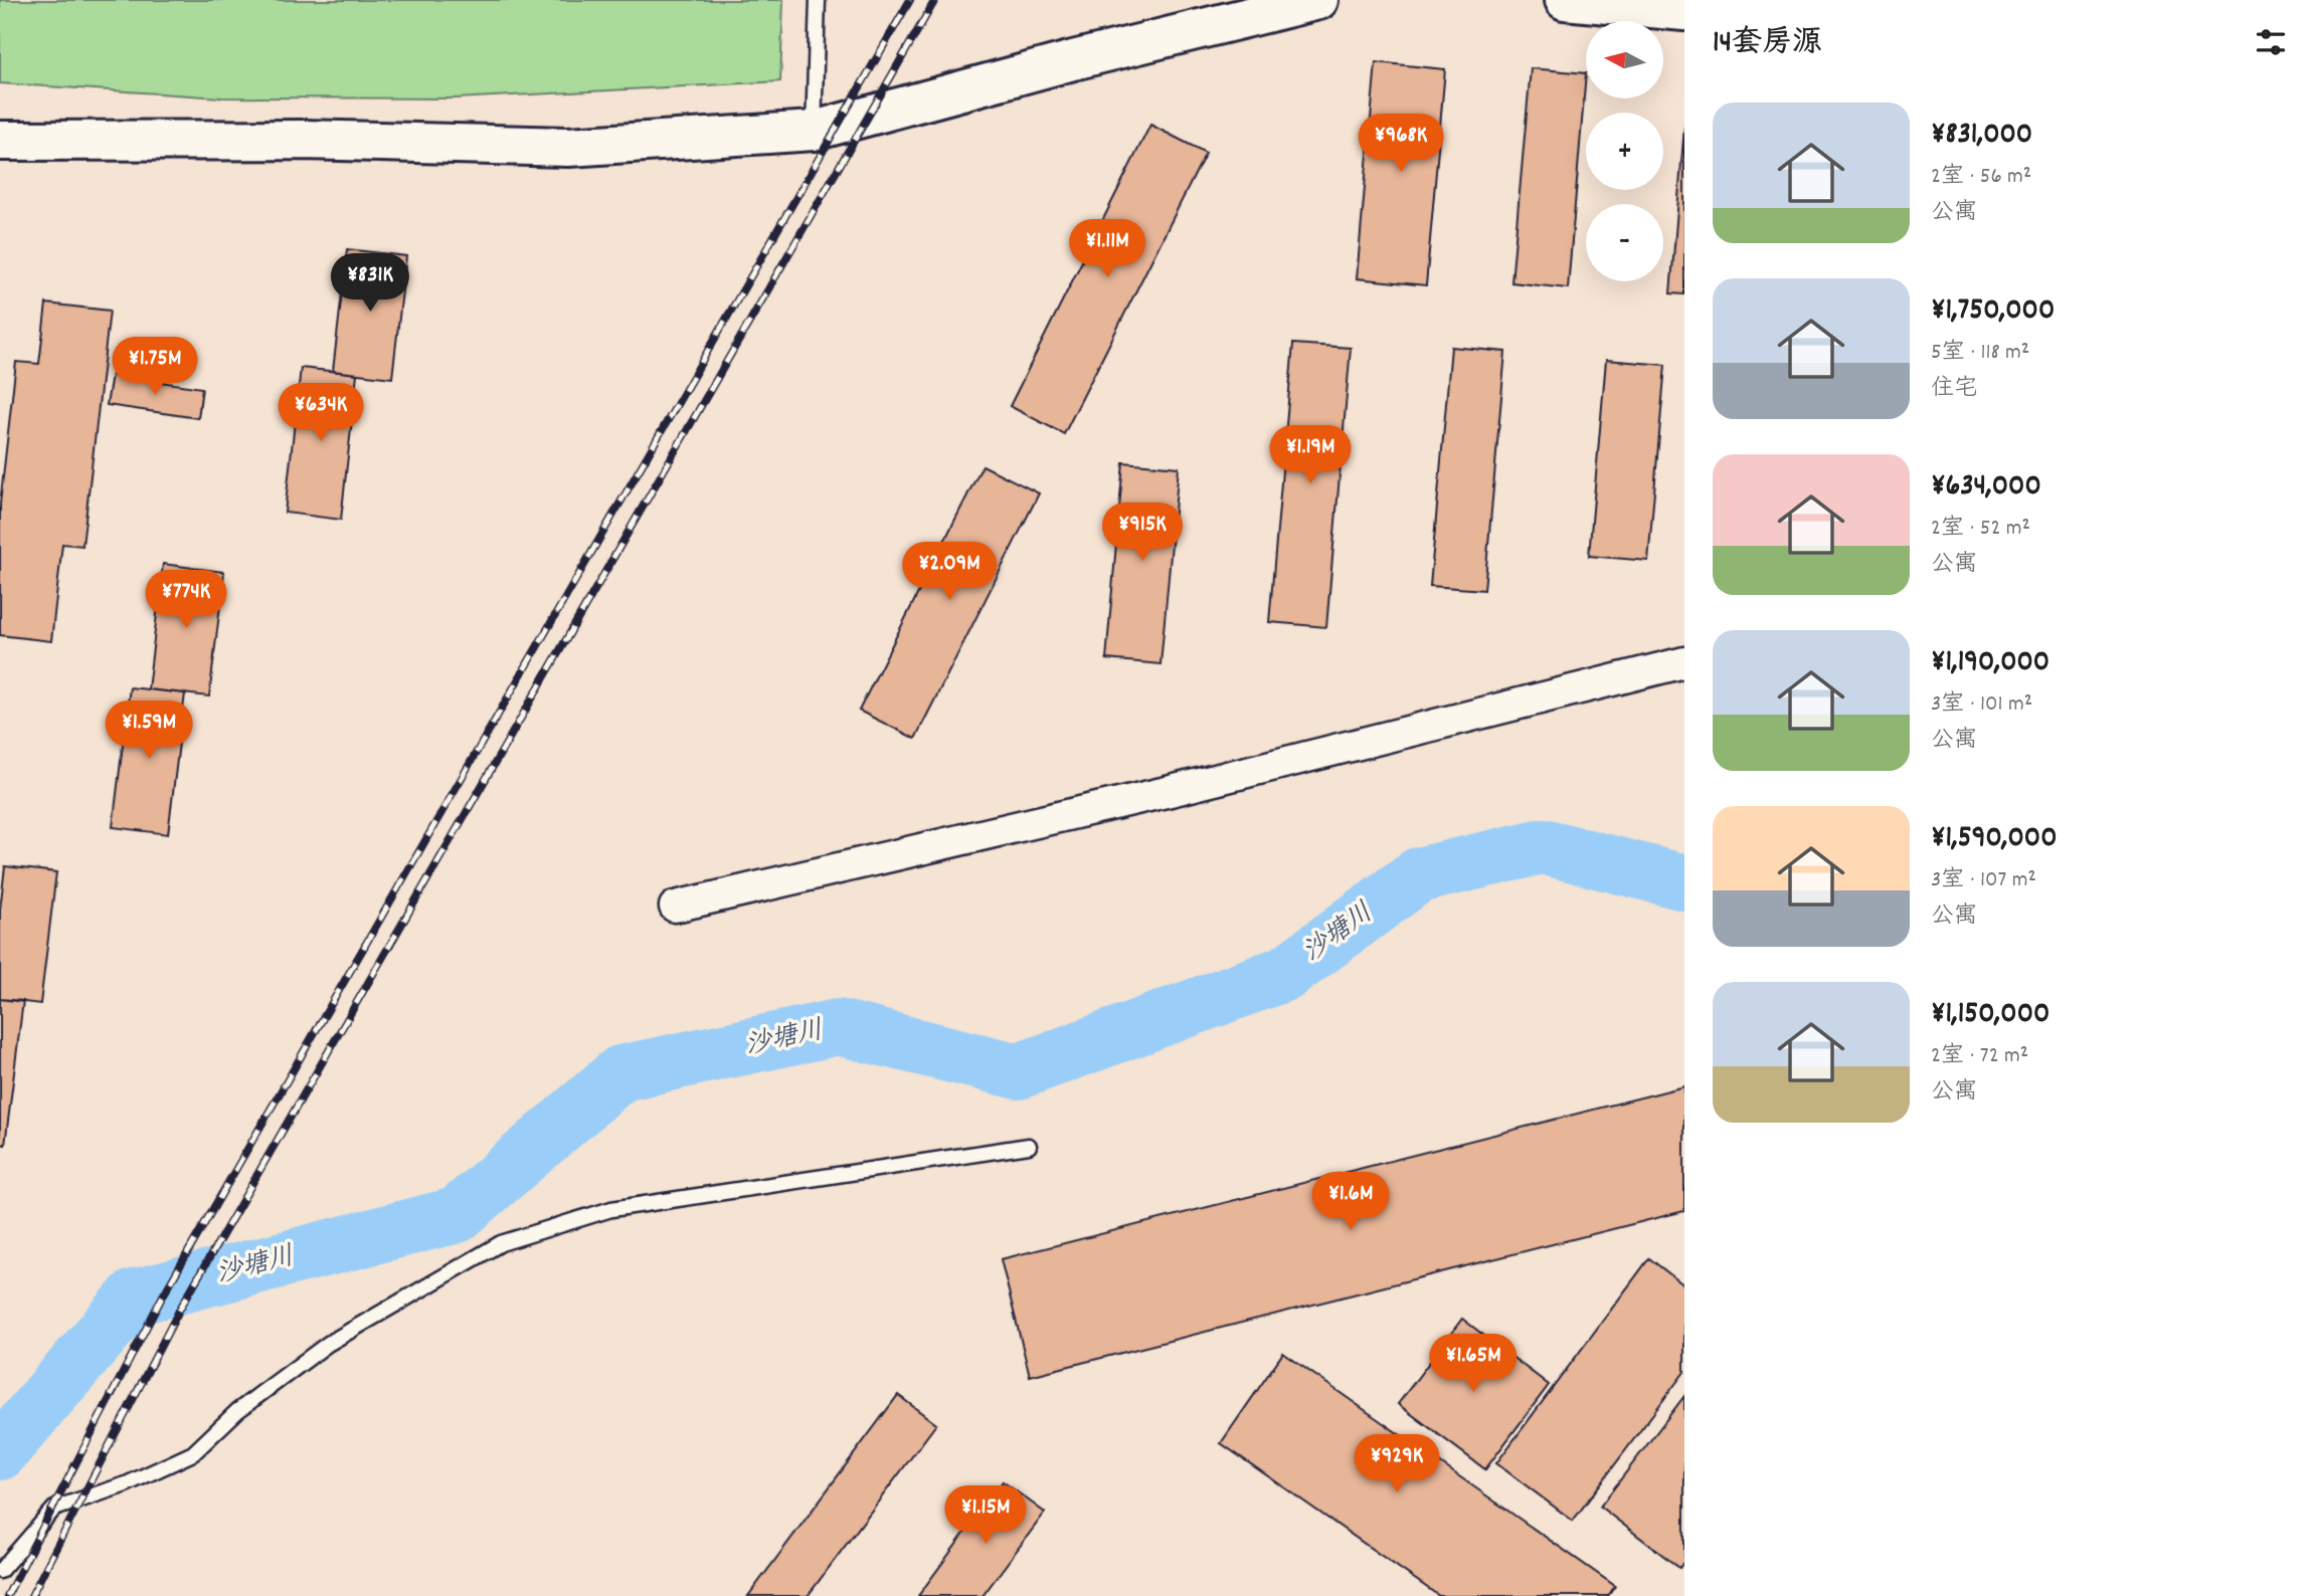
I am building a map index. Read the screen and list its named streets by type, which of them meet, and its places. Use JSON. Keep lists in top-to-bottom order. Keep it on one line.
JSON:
{"water":["沙塘川"],"north":"left","page":{"heading":"14套房源","map_buttons":["+","−"],"list":[{"name":"¥831,000","note":"2室 · 56 m² · 公寓"},{"name":"¥1,750,000","note":"5室 · 118 m² · 住宅"},{"name":"¥634,000","note":"2室 · 52 m² · 公寓"},{"name":"¥1,190,000","note":"3室 · 101 m² · 公寓"},{"name":"¥1,590,000","note":"3室 · 107 m² · 公寓"},{"name":"¥1,150,000","note":"2室 · 72 m² · 公寓"}],"price":["¥968K","¥1.11M","¥831K","¥1.75M","¥634K","¥1.19M","¥915K","¥2.09M","¥774K","¥1.59M","¥1.6M","¥1.65M","¥929K","¥1.15M"]}}
